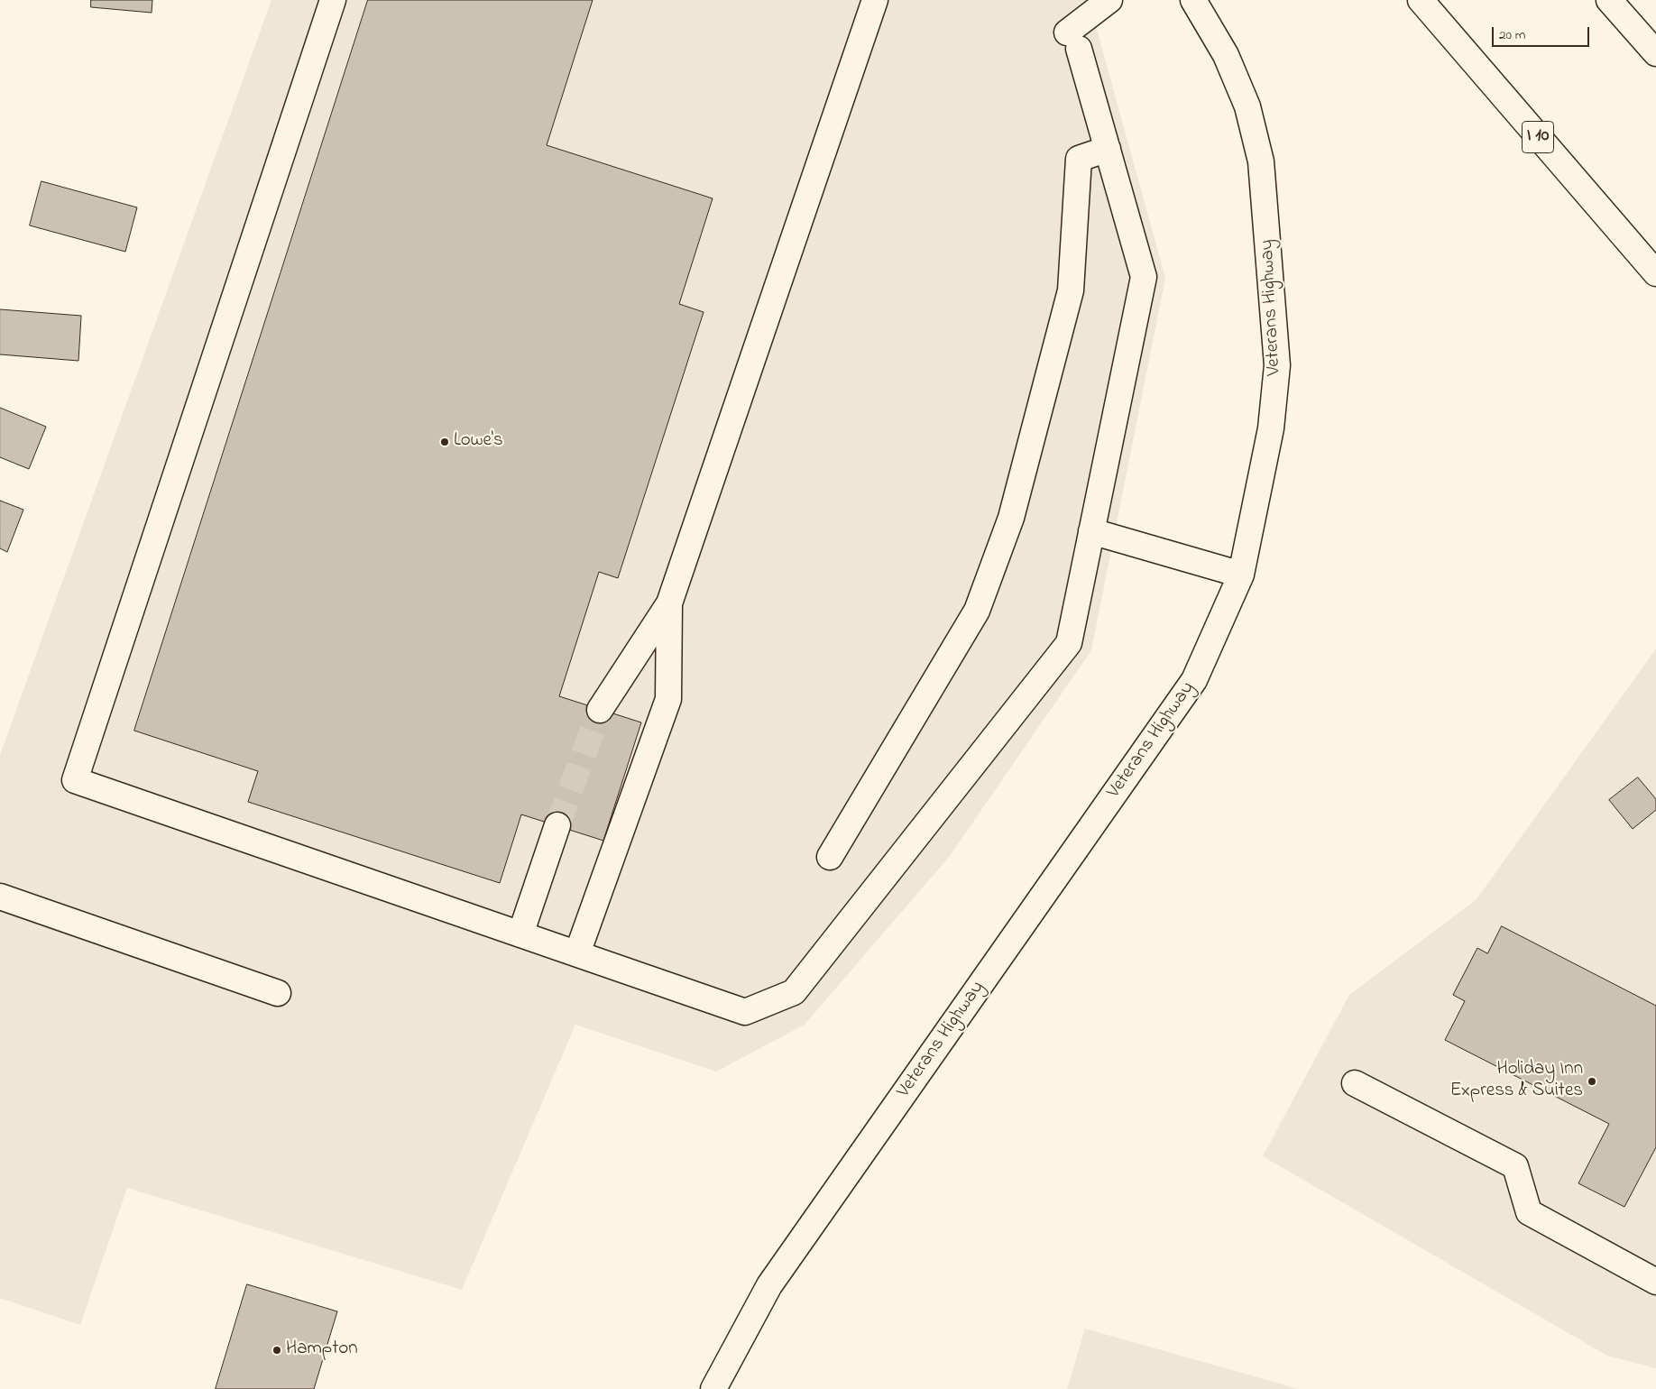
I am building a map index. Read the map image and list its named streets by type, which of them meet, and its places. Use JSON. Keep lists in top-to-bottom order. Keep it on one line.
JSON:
{"streets":{"main road":["I 10","Veterans Highway"]},"places":["Lowe's","Holiday Inn Express & Suites","Hampton"],"scale_bar":"20 m"}
